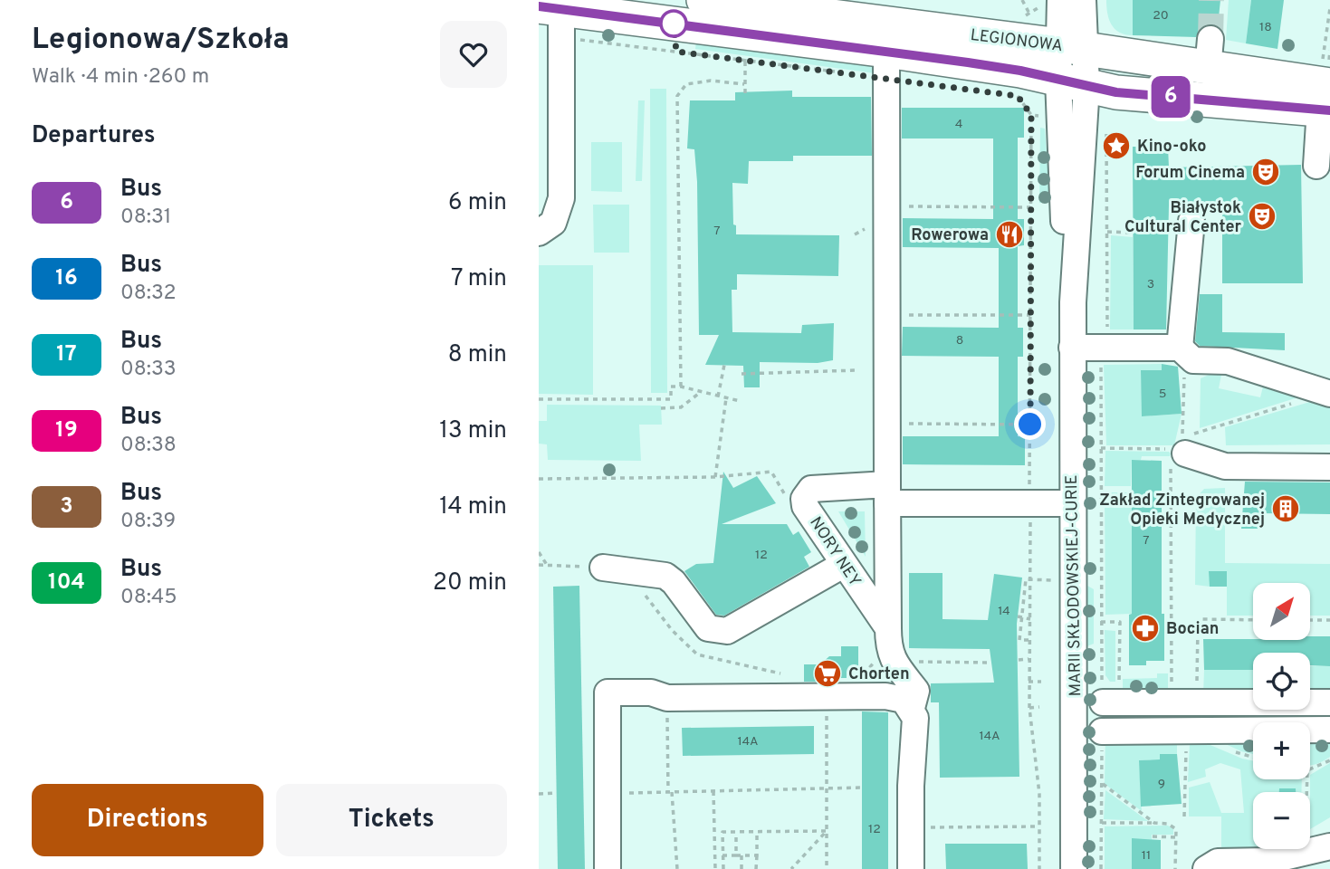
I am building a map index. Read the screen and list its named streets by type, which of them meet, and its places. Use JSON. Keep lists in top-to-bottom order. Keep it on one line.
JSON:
{"streets":{"main road":["LEGIONOWA"],"street":["NORY NEY","MARII SKŁODOWSKIEJ-CURIE"]},"crossings":[["LEGIONOWA","MARII SKŁODOWSKIEJ-CURIE"],["NORY NEY","MARII SKŁODOWSKIEJ-CURIE"]],"places":{"place":["Kino-oko"],"theatre":["Forum Cinema","Białystok Cultural Center"],"restaurant":["Rowerowa"],"building":["Zakład Zintegrowanej Opieki Medycznej"],"pharmacy":["Bocian"],"supermarket":["Chorten"]},"lines":["bus line 6"],"house_numbers":["20","18","4","7","3","8","5","7","12","14","14A","14A","9","12","11"],"north":"top right","page":{"heading":[["Legionowa/Szkoła","Walk · 4 min · 260 m"],"Departures"],"on_map":"6","list":[{"mark":"6","name":"Bus","note":"08:31","value":"6 min"},{"mark":"16","name":"Bus","note":"08:32","value":"7 min"},{"mark":"17","name":"Bus","note":"08:33","value":"8 min"},{"mark":"19","name":"Bus","note":"08:38","value":"13 min"},{"mark":"3","name":"Bus","note":"08:39","value":"14 min"},{"mark":"104","name":"Bus","note":"08:45","value":"20 min"}],"map_buttons":["+","−"],"buttons":["Directions","Tickets"]}}
